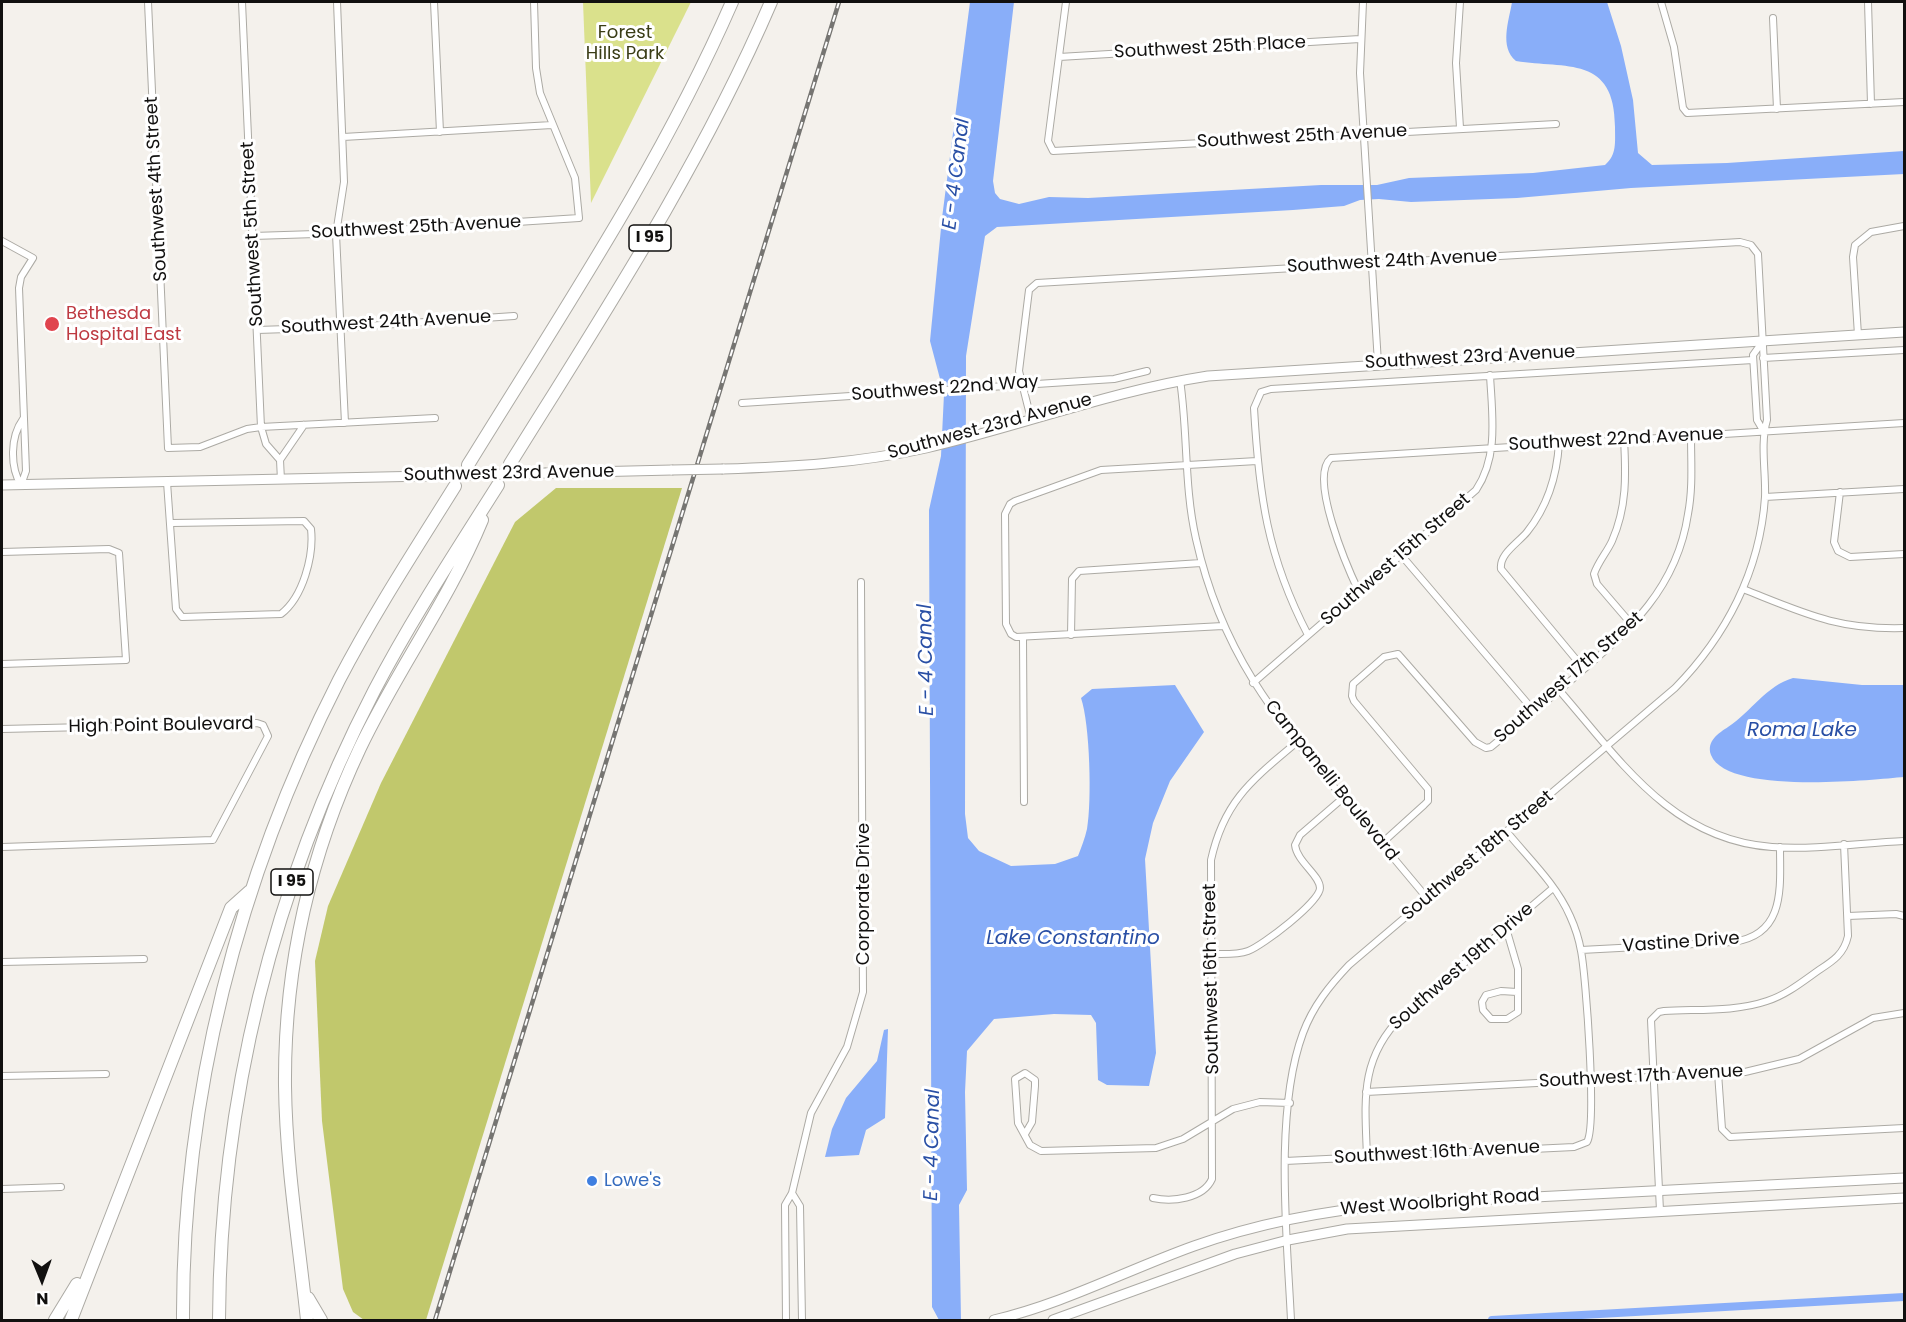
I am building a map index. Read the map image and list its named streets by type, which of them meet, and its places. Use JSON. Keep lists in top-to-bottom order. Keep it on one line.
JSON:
{"streets":{"highway":["I 95"],"street":["Southwest 25th Place","Southwest 25th Avenue","Southwest 4th Street","Southwest 5th Street","Southwest 24th Avenue","Southwest 23rd Avenue","Southwest 22nd Way","Southwest 22nd Avenue","Southwest 15th Street","Southwest 17th Street","High Point Boulevard","Campanelli Boulevard","Southwest 18th Street","Corporate Drive","Vastine Drive","Southwest 19th Drive","Southwest 16th Street","Southwest 17th Avenue","Southwest 16th Avenue","West Woolbright Road"]},"crossings":[["Southwest 25th Place","Southwest 25th Avenue"],["Southwest 25th Avenue","Southwest 5th Street"],["Southwest 4th Street","Southwest 5th Street"],["Southwest 5th Street","Southwest 24th Avenue"],["Southwest 24th Avenue","Southwest 23rd Avenue"],["Southwest 24th Avenue","Southwest 22nd Way"],["Southwest 24th Avenue","Southwest 18th Street"],["Southwest 23rd Avenue","Campanelli Boulevard"],["Southwest 23rd Avenue","Southwest 18th Street"],["Southwest 22nd Avenue","Southwest 15th Street"],["Southwest 22nd Avenue","Southwest 17th Street"],["Southwest 22nd Avenue","Southwest 18th Street"],["Southwest 15th Street","Campanelli Boulevard"],["Southwest 17th Street","Campanelli Boulevard"],["Campanelli Boulevard","Southwest 18th Street"],["Campanelli Boulevard","Southwest 16th Street"],["Southwest 18th Street","Southwest 16th Avenue"],["Southwest 18th Street","West Woolbright Road"],["Southwest 19th Drive","Southwest 17th Avenue"],["Southwest 19th Drive","Southwest 16th Avenue"],["Southwest 17th Avenue","Southwest 16th Avenue"]],"water":["E - 4 Canal","Roma Lake","Lake Constantino"],"parks":["Forest Hills Park"],"places":["Bethesda Hospital East","Lowe's"],"north":"bottom"}
